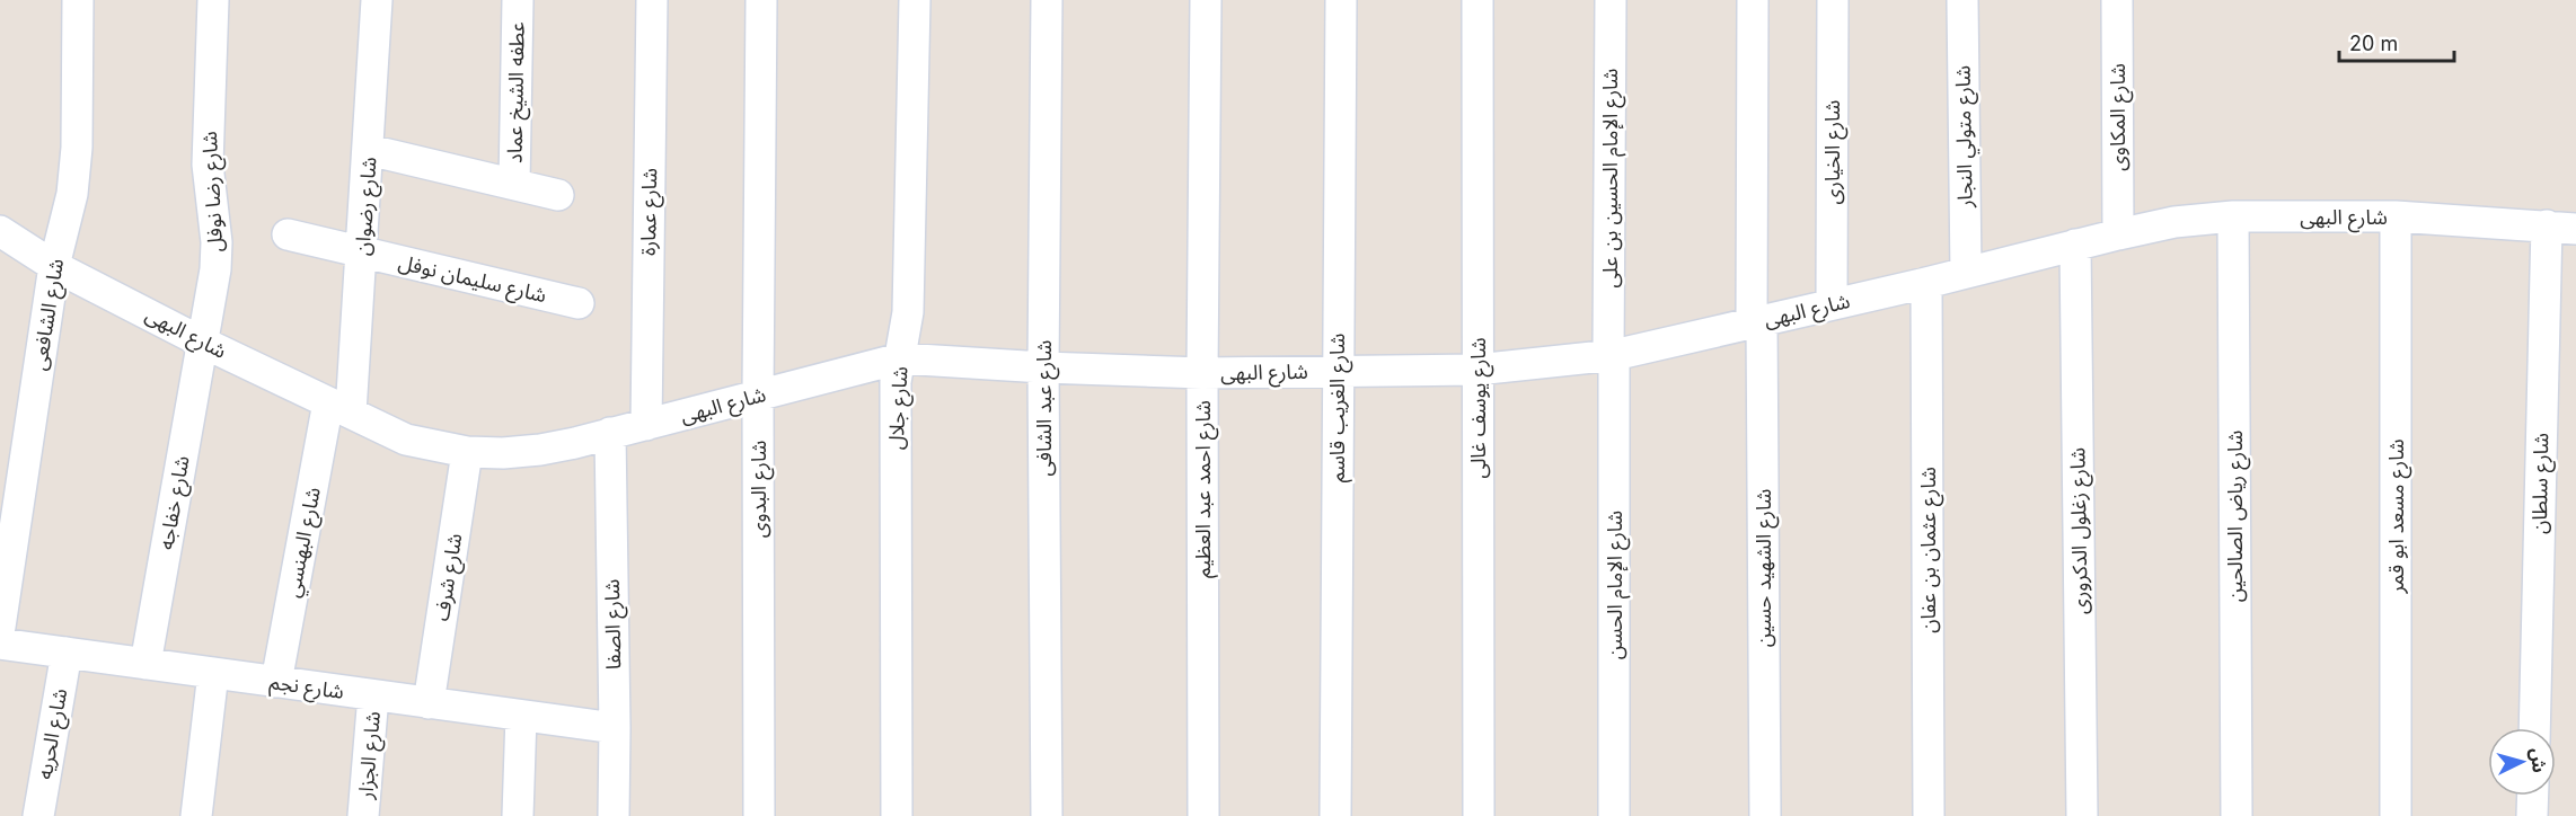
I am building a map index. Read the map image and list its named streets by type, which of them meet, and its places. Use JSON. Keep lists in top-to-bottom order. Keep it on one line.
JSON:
{"streets":{"street":["عطفه الشيخ عماد","شارع المكاوى","شارع متولي النجار","شارع الخيارى","شارع الإمام الحسين بن على","شارع رضا نوفل","شارع رضوان","شارع عمارة","شارع البهى","شارع سليمان نوفل","شارع الشافعى","شارع جلال","شارع عبد الشافى","شارع الغريب قاسم","شارع يوسف غالى","شارع سلطان","شارع البدوى","شارع احمد عبد العظيم","شارع خفاجه","شارع رياض الصالحين","شارع مسعد ابو قمر","شارع زغلول الدكرورى","شارع البهنسي","شارع عثمان بن عفان","شارع الشهيد حسين","شارع شرف","شارع الإمام الحسن","شارع الصفا","شارع نجم","شارع الحريه","شارع الجزار"]},"crossings":[["شارع المكاوى","شارع البهى"],["شارع متولي النجار","شارع البهى"],["شارع الخيارى","شارع البهى"],["شارع الإمام الحسين بن على","شارع البهى"],["شارع الإمام الحسين بن على","شارع الإمام الحسن"],["شارع رضا نوفل","شارع البهى"],["شارع رضا نوفل","شارع خفاجه"],["شارع رضوان","شارع البهى"],["شارع رضوان","شارع سليمان نوفل"],["شارع رضوان","شارع البهنسي"],["شارع عمارة","شارع البهى"],["شارع البهى","شارع الشافعى"],["شارع البهى","شارع جلال"],["شارع البهى","شارع عبد الشافى"],["شارع البهى","شارع الغريب قاسم"],["شارع البهى","شارع يوسف غالى"],["شارع البهى","شارع سلطان"],["شارع البهى","شارع البدوى"],["شارع البهى","شارع احمد عبد العظيم"],["شارع البهى","شارع خفاجه"],["شارع البهى","شارع رياض الصالحين"],["شارع البهى","شارع مسعد ابو قمر"],["شارع البهى","شارع زغلول الدكرورى"],["شارع البهى","شارع البهنسي"],["شارع البهى","شارع عثمان بن عفان"],["شارع البهى","شارع الشهيد حسين"],["شارع البهى","شارع شرف"],["شارع البهى","شارع الإمام الحسن"],["شارع البهى","شارع الصفا"],["شارع خفاجه","شارع نجم"],["شارع البهنسي","شارع نجم"],["شارع شرف","شارع نجم"],["شارع الصفا","شارع نجم"],["شارع نجم","شارع الحريه"],["شارع نجم","شارع الجزار"]],"scale_bar":"20 m","north":"right"}
